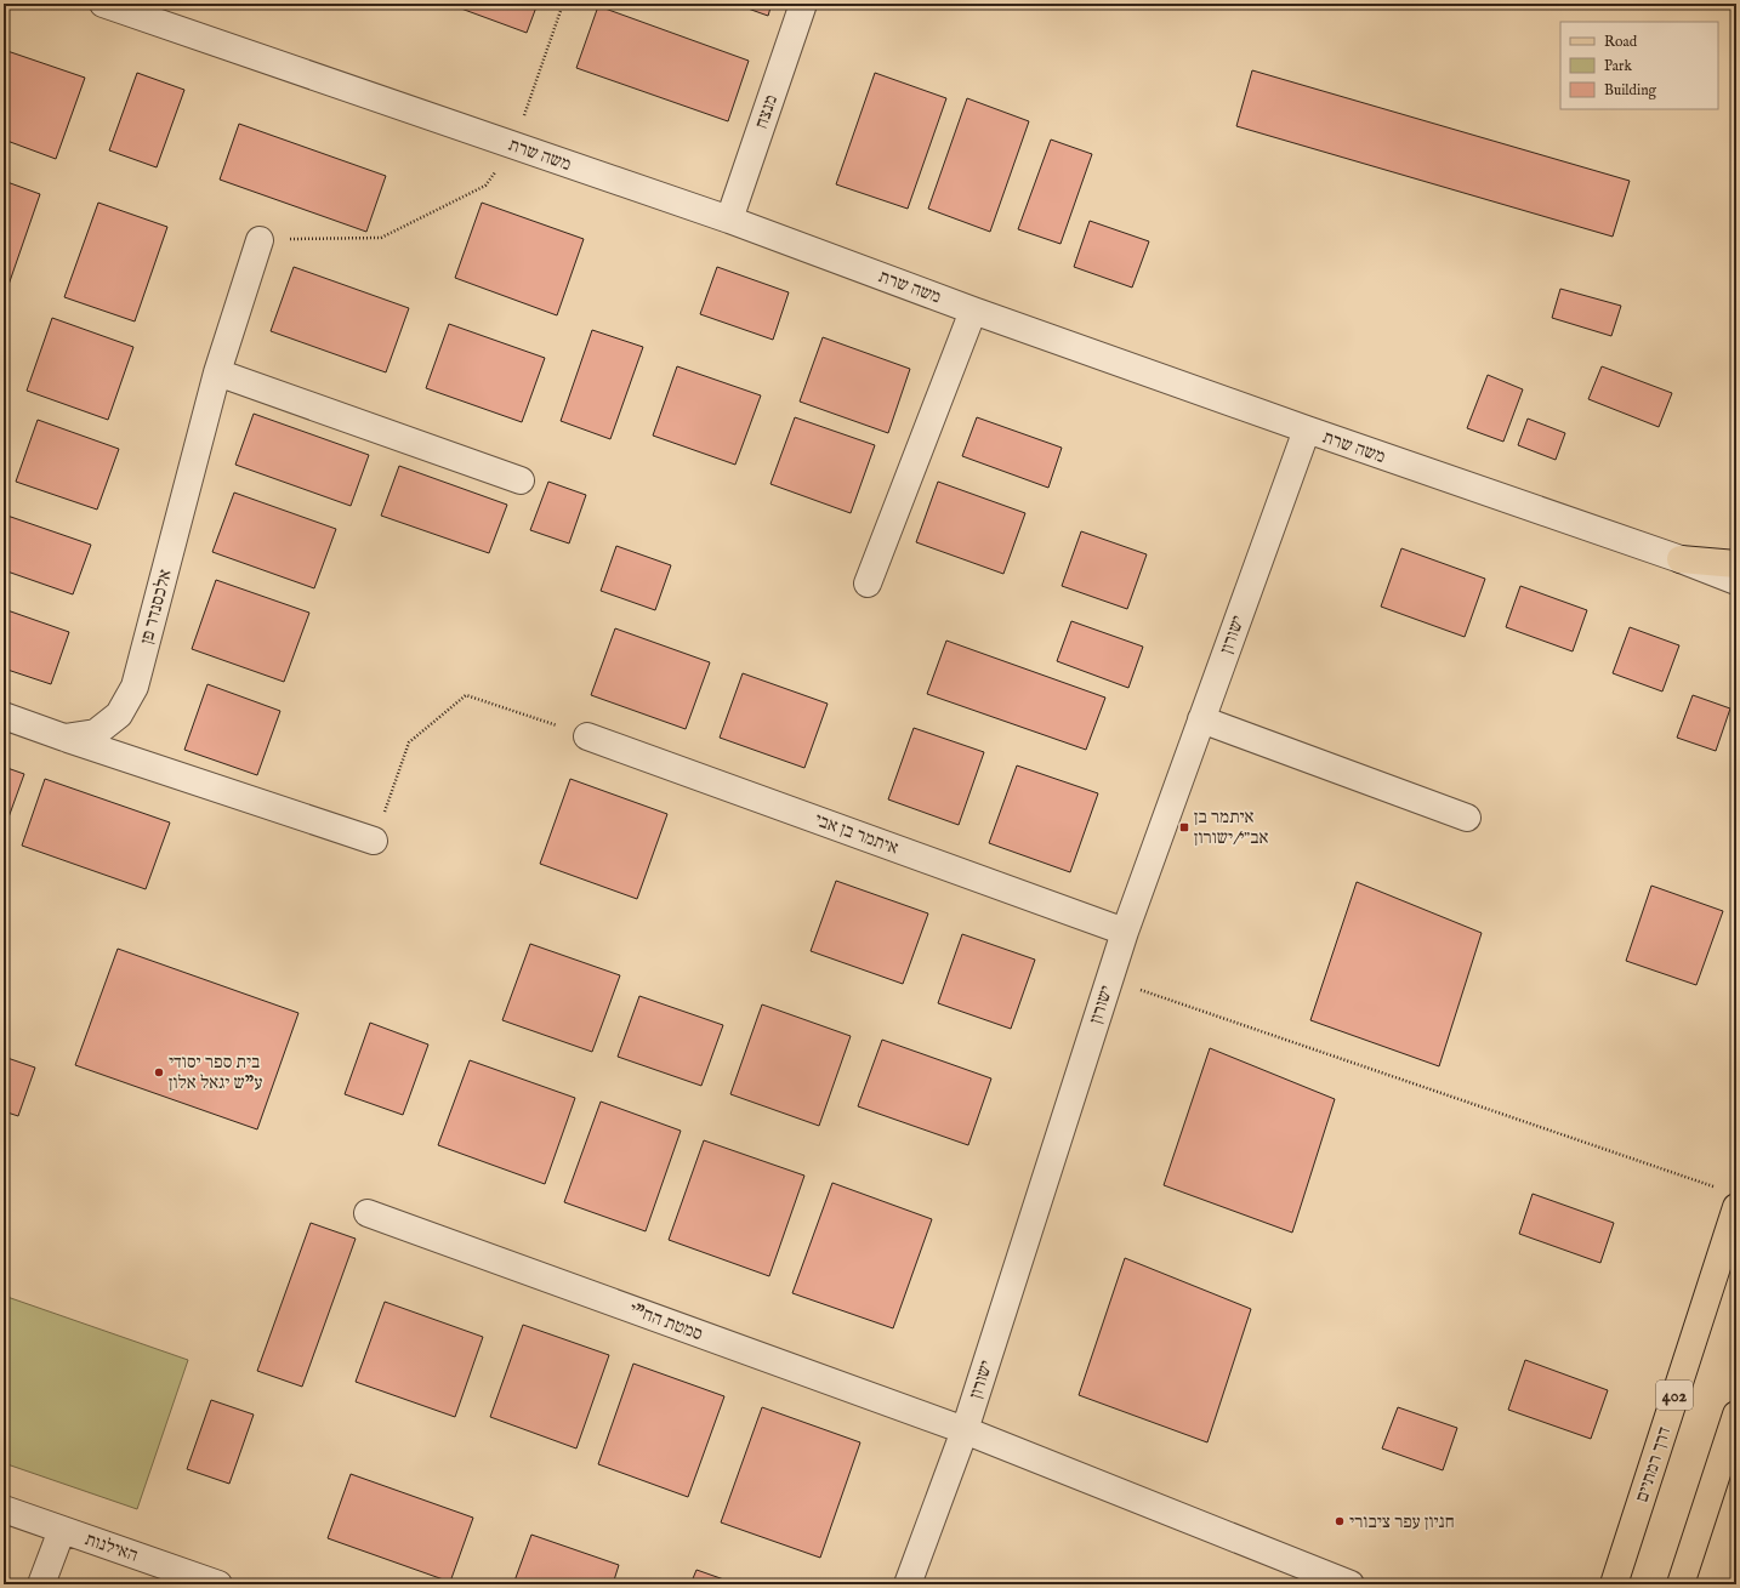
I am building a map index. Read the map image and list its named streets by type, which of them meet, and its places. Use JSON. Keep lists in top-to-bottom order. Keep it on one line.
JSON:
{"streets":{"main road":["402","דרך רמתיים"],"street":["מנצח","משה שרת","אלכסנדר פן","ישורון","איתמר בן אבי","סמטת הח\"י","האילנות"]},"crossings":[["מנצח","משה שרת"],["משה שרת","ישורון"],["ישורון","איתמר בן אבי"],["ישורון","סמטת הח\"י"]],"places":{"transit":["איתמר בן אב״י/ישורון"],"other":["בית ספר יסודי ע\"ש יגאל אלון","חניון עפר ציבורי"]},"legend":["Road","Park","Building"]}
